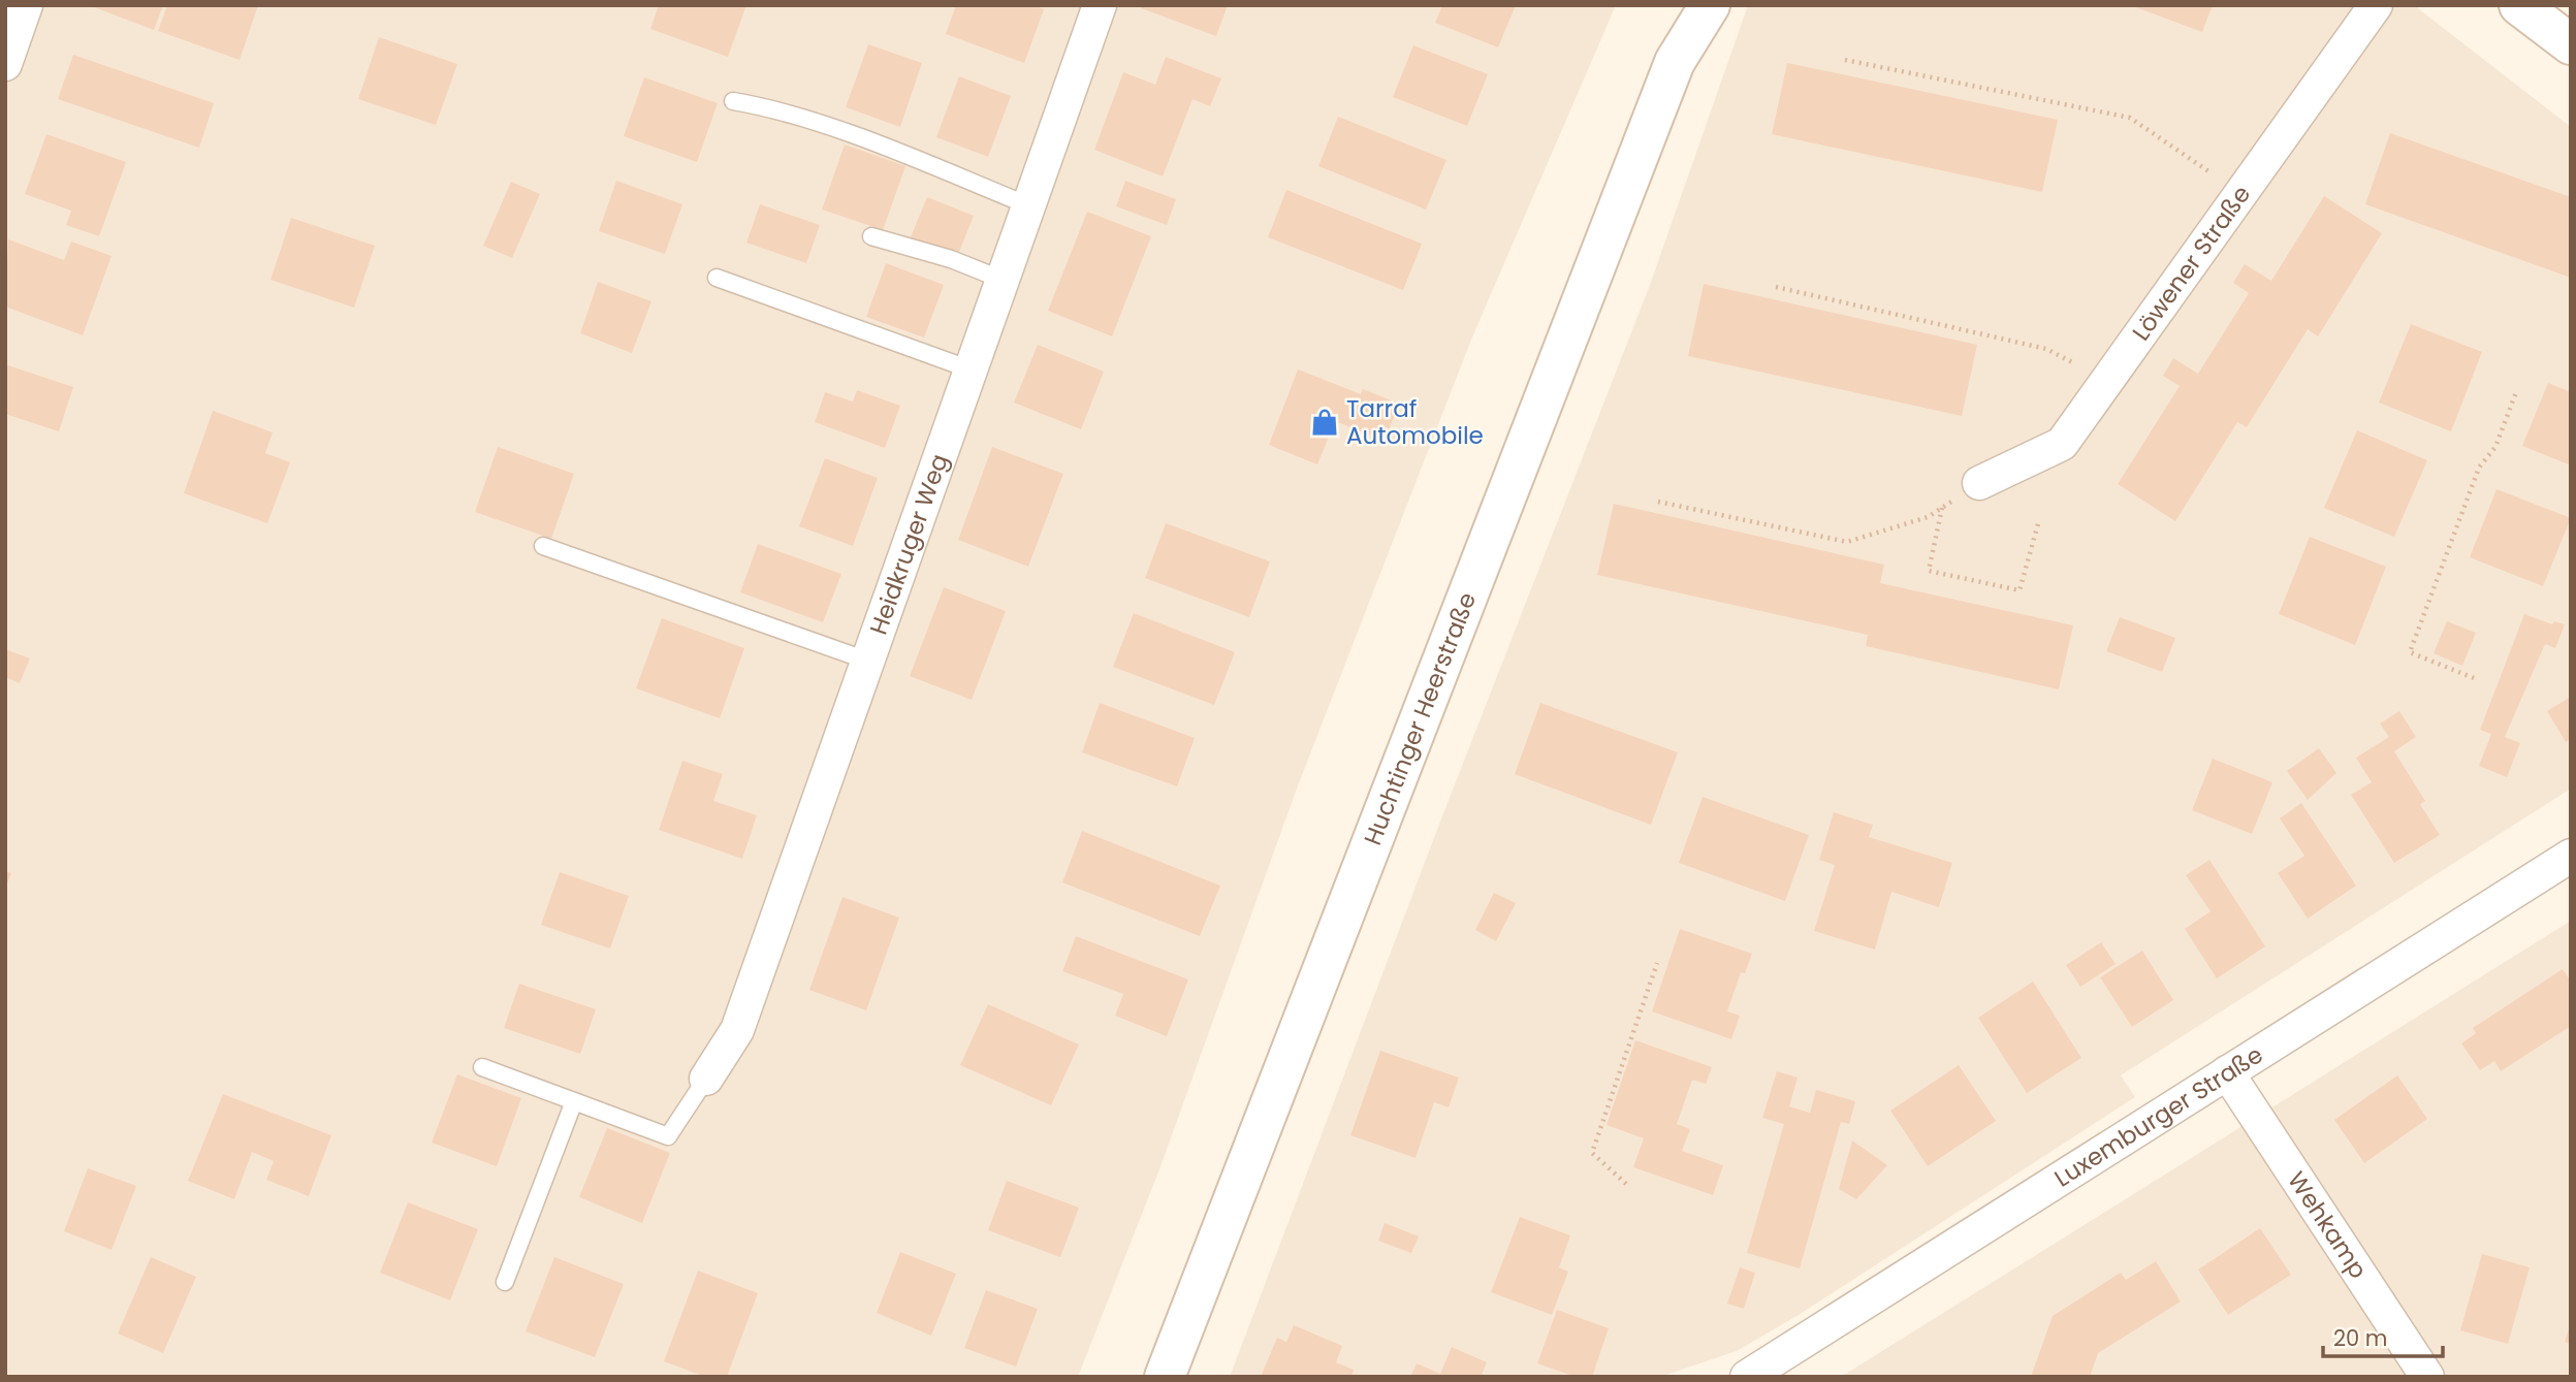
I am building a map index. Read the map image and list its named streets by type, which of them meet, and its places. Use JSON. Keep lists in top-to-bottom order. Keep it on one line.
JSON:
{"streets":{"main road":["Huchtinger Heerstraße"],"street":["Löwener Straße","Heidkruger Weg","Luxemburger Straße","Wehkamp"]},"crossings":[["Luxemburger Straße","Wehkamp"]],"places":{"shop":["Tarraf Automobile"]},"scale_bar":"20 m"}
